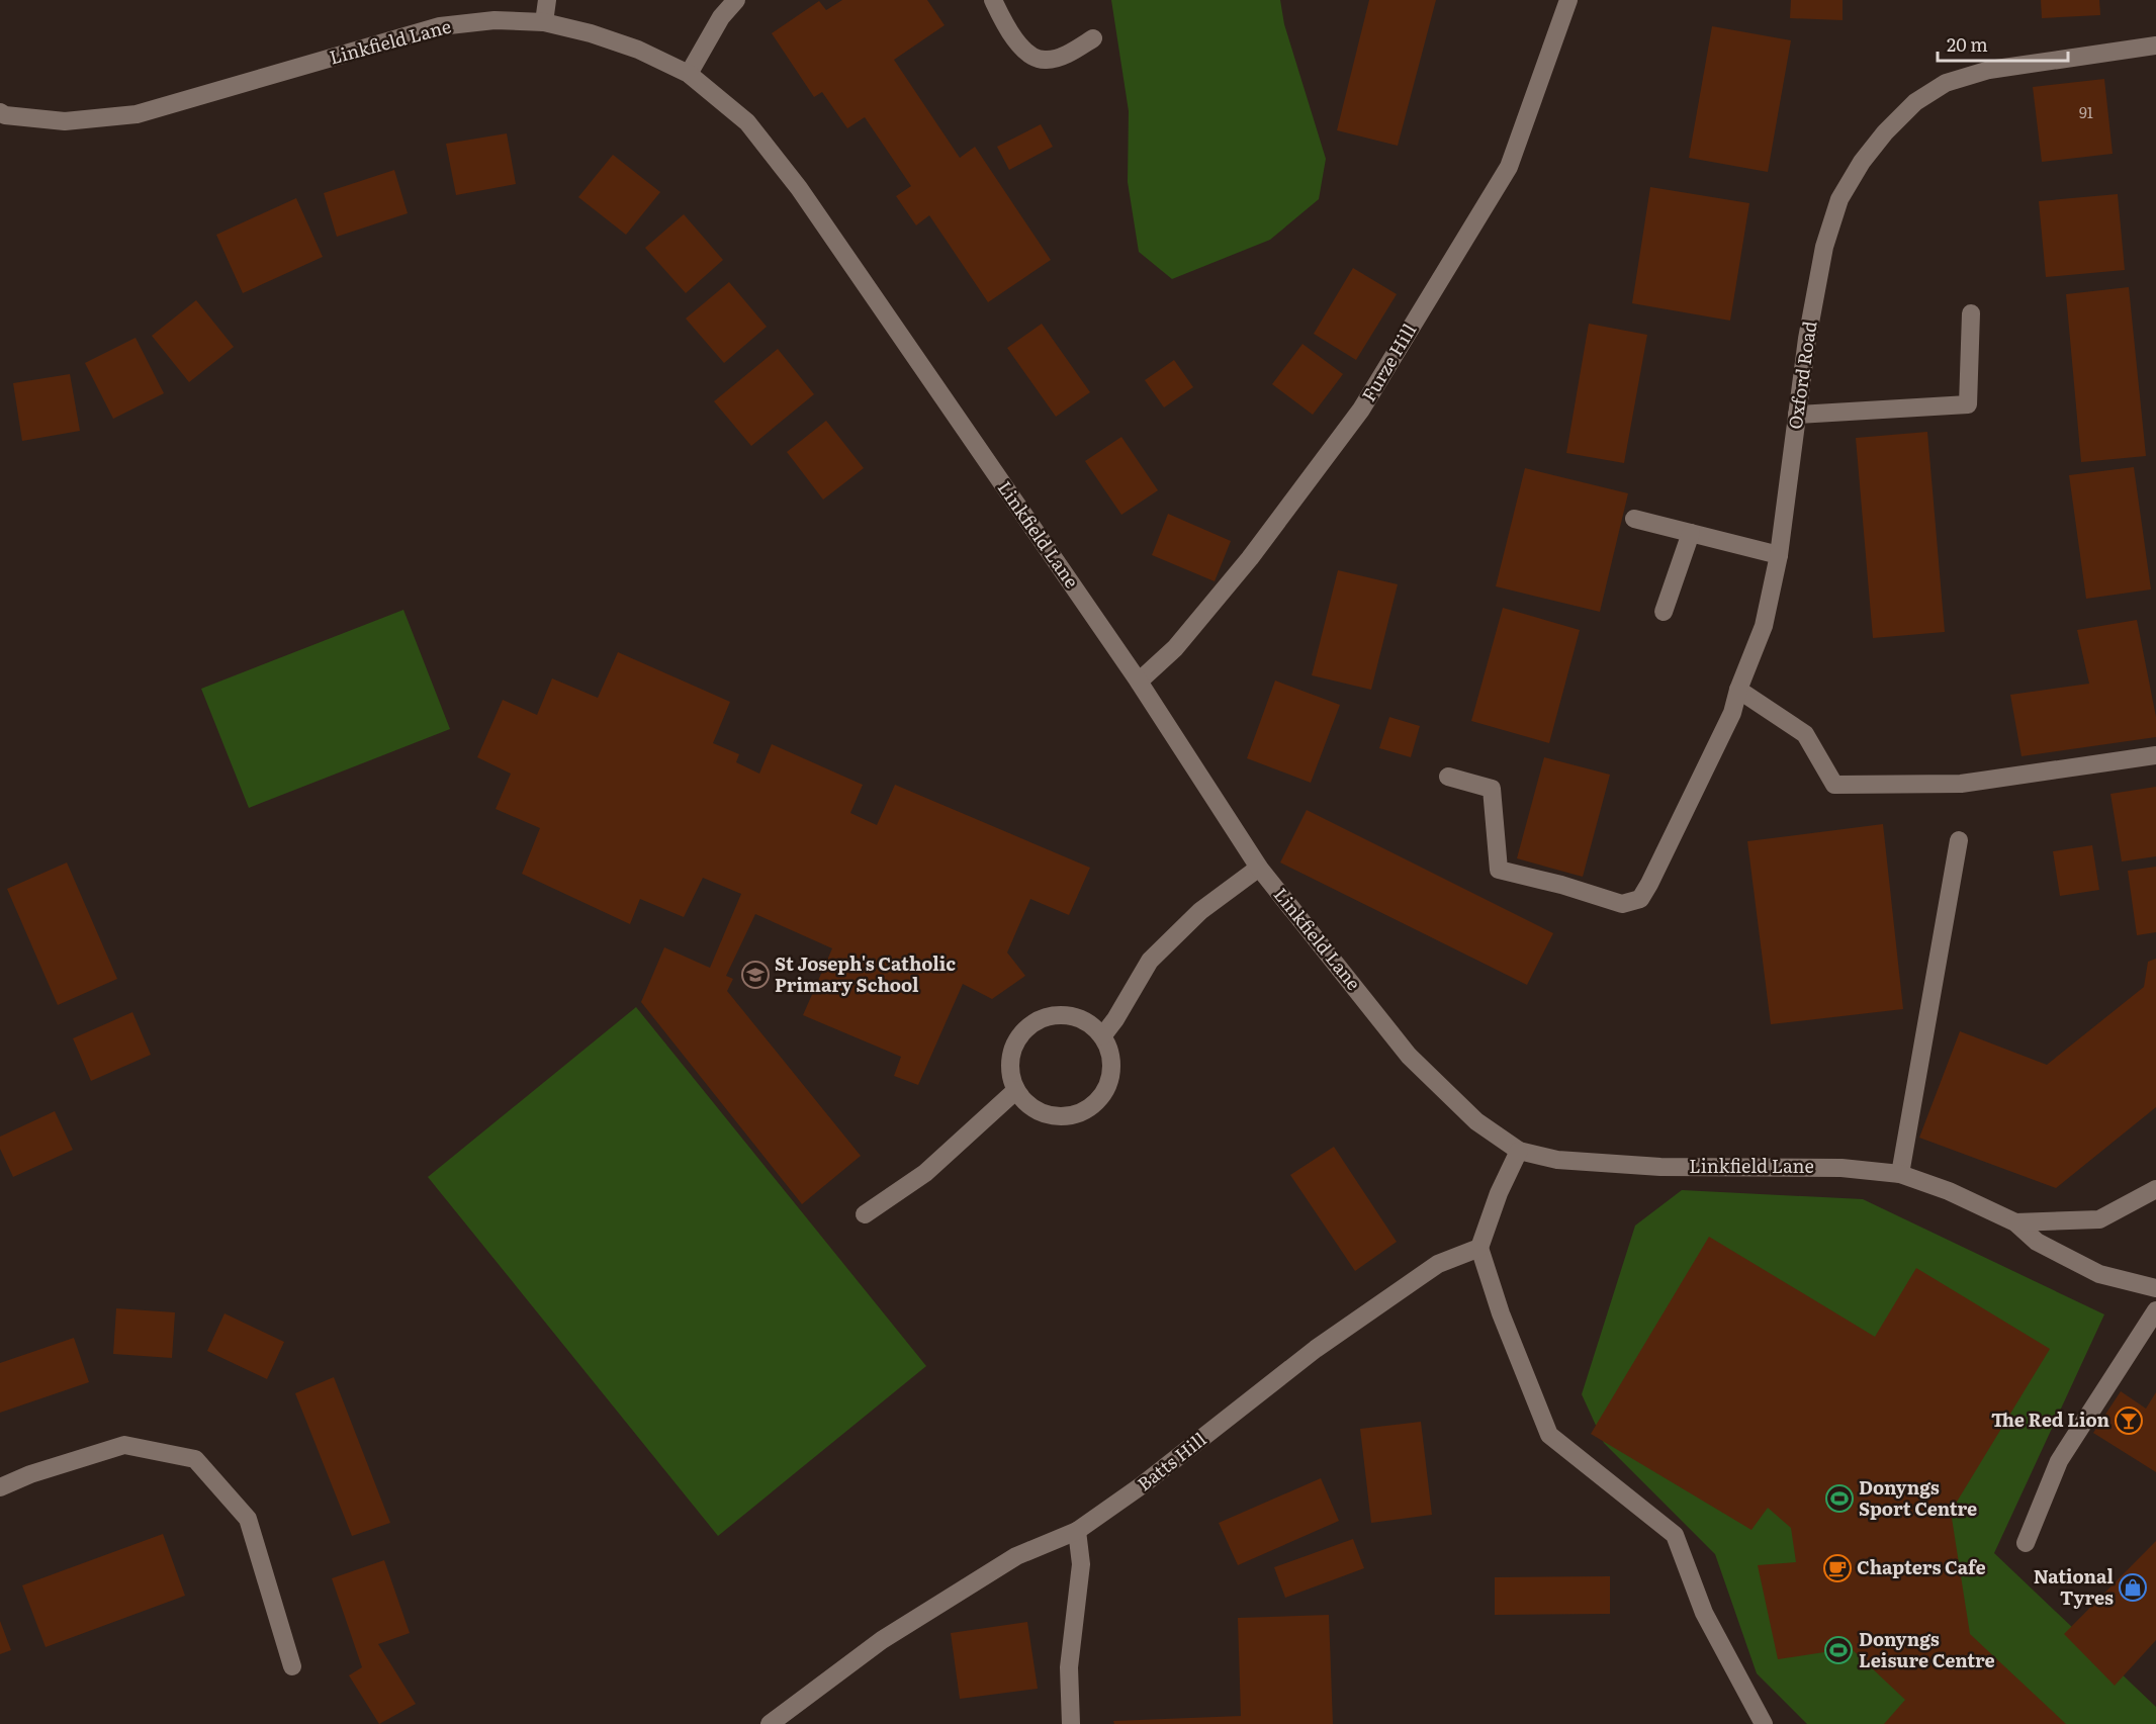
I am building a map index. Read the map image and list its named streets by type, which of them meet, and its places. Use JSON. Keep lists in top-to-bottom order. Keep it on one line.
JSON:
{"streets":{"street":["Linkfield Lane","Furze Hill","Oxford Road","Batts Hill"]},"crossings":[["Linkfield Lane","Furze Hill"]],"places":{"school or university":["St Joseph's Catholic Primary School"],"bar":["The Red Lion"],"sports":["Donyngs Sport Centre","Donyngs Leisure Centre"],"cafe":["Chapters Cafe"],"shop":["National Tyres"]},"house_numbers":["91"],"scale_bar":"20 m"}
